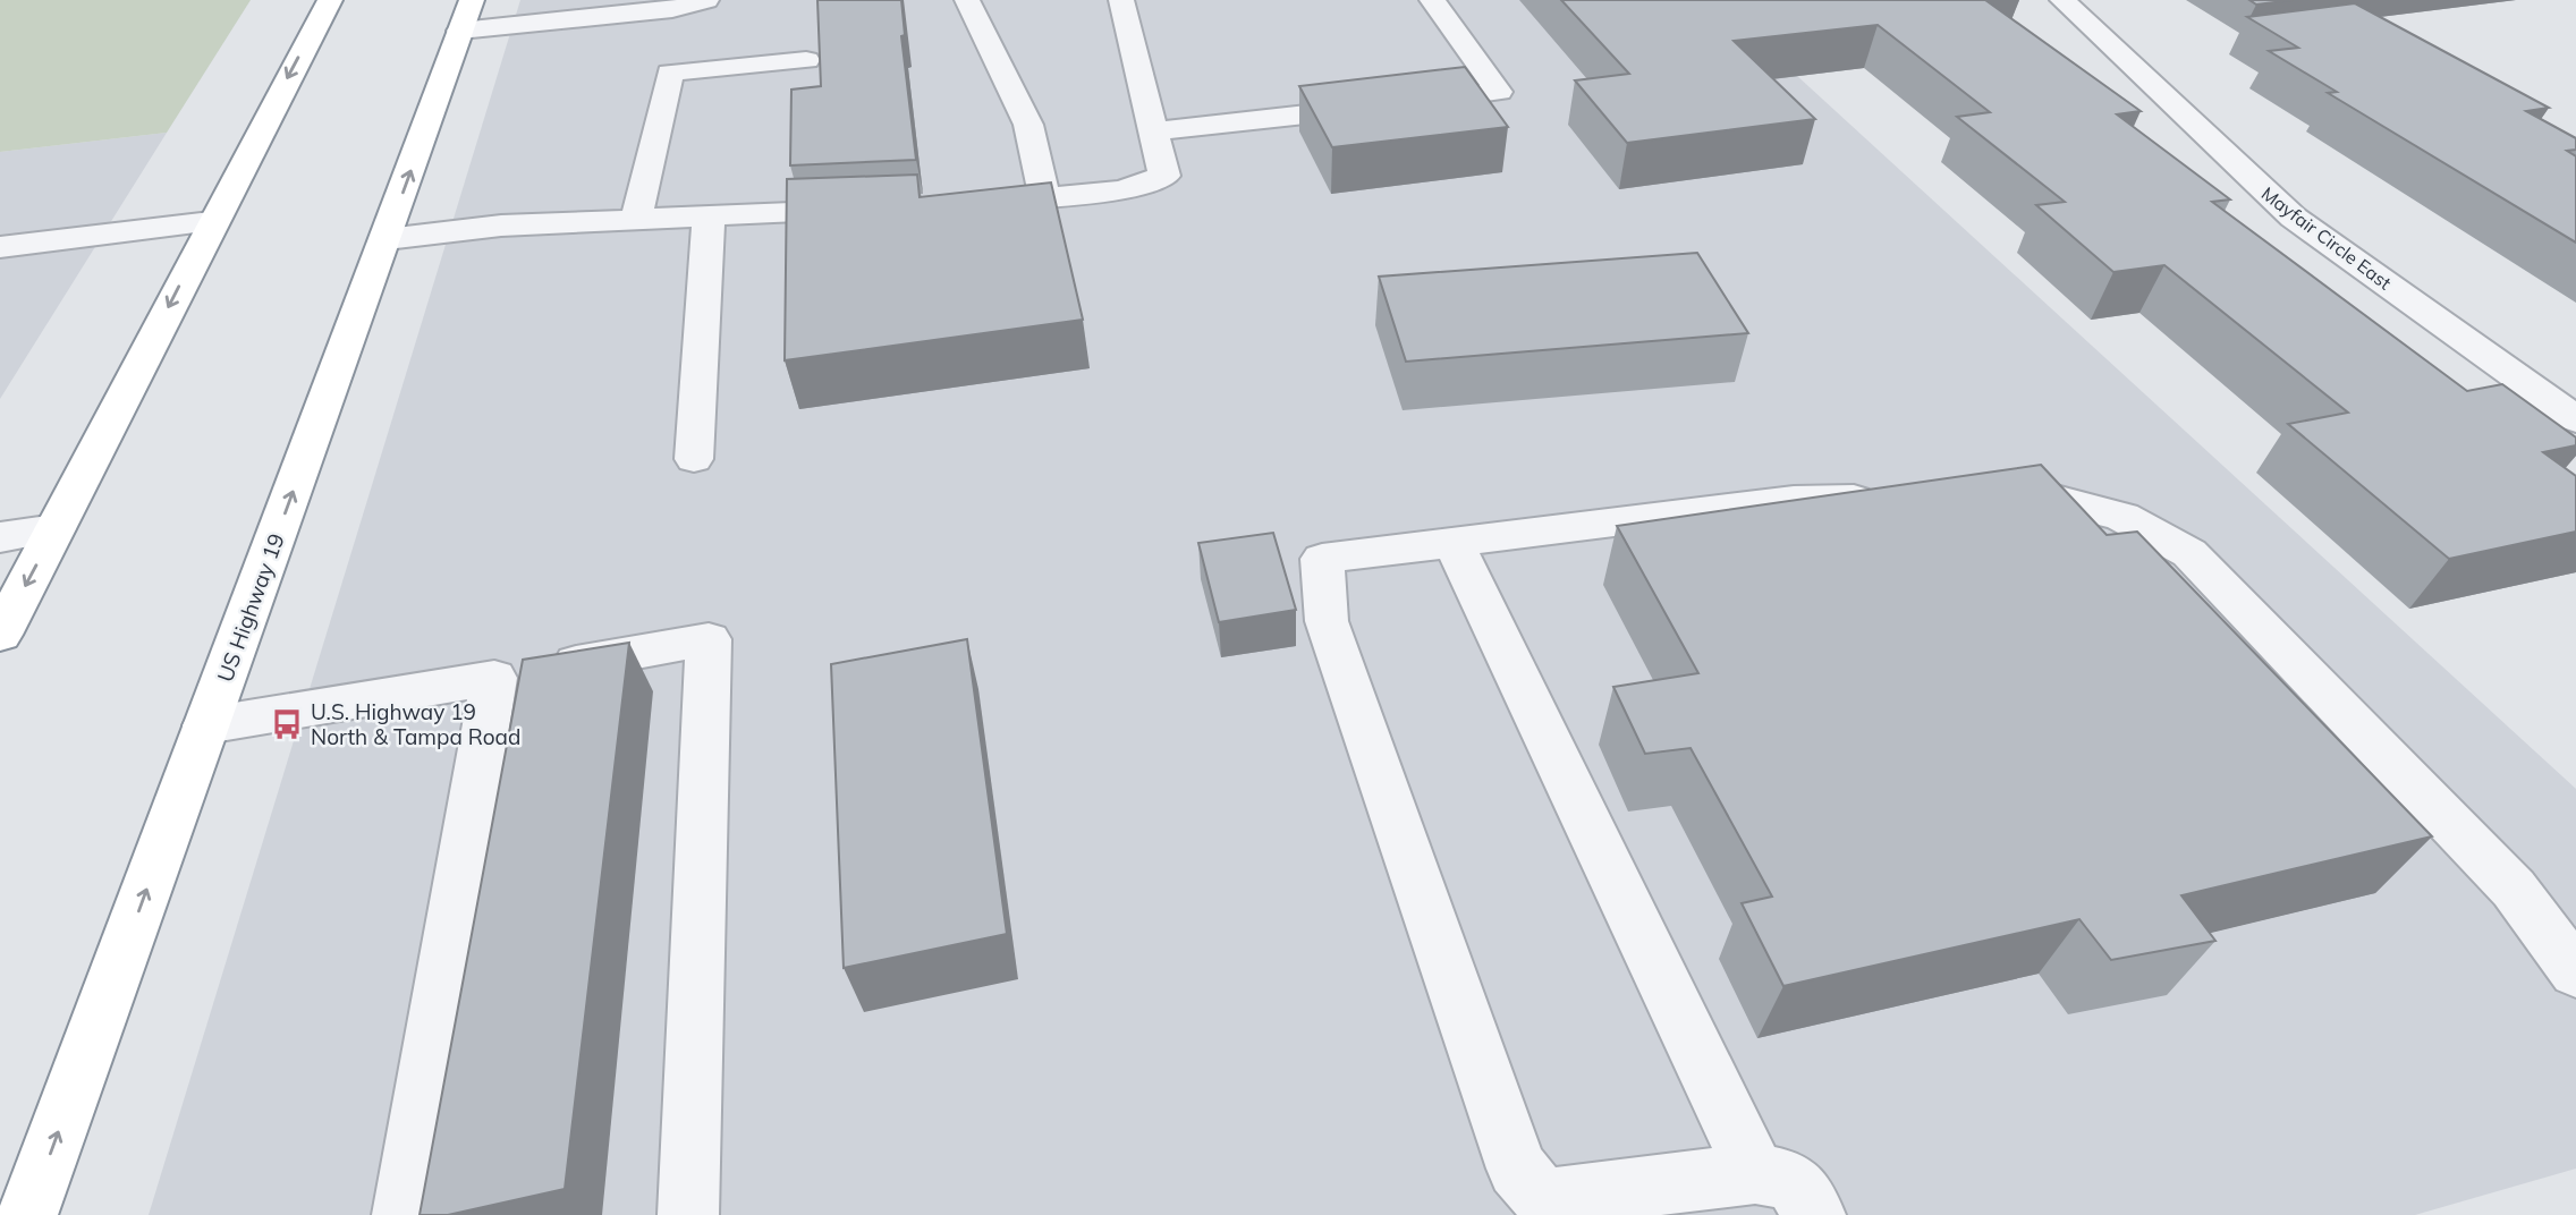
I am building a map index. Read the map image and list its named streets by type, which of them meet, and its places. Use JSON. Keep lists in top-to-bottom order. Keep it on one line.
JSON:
{"streets":{"highway":["US Highway 19"],"street":["Mayfair Circle East"]},"places":{"bus stop":["U.S. Highway 19 North & Tampa Road"]}}
